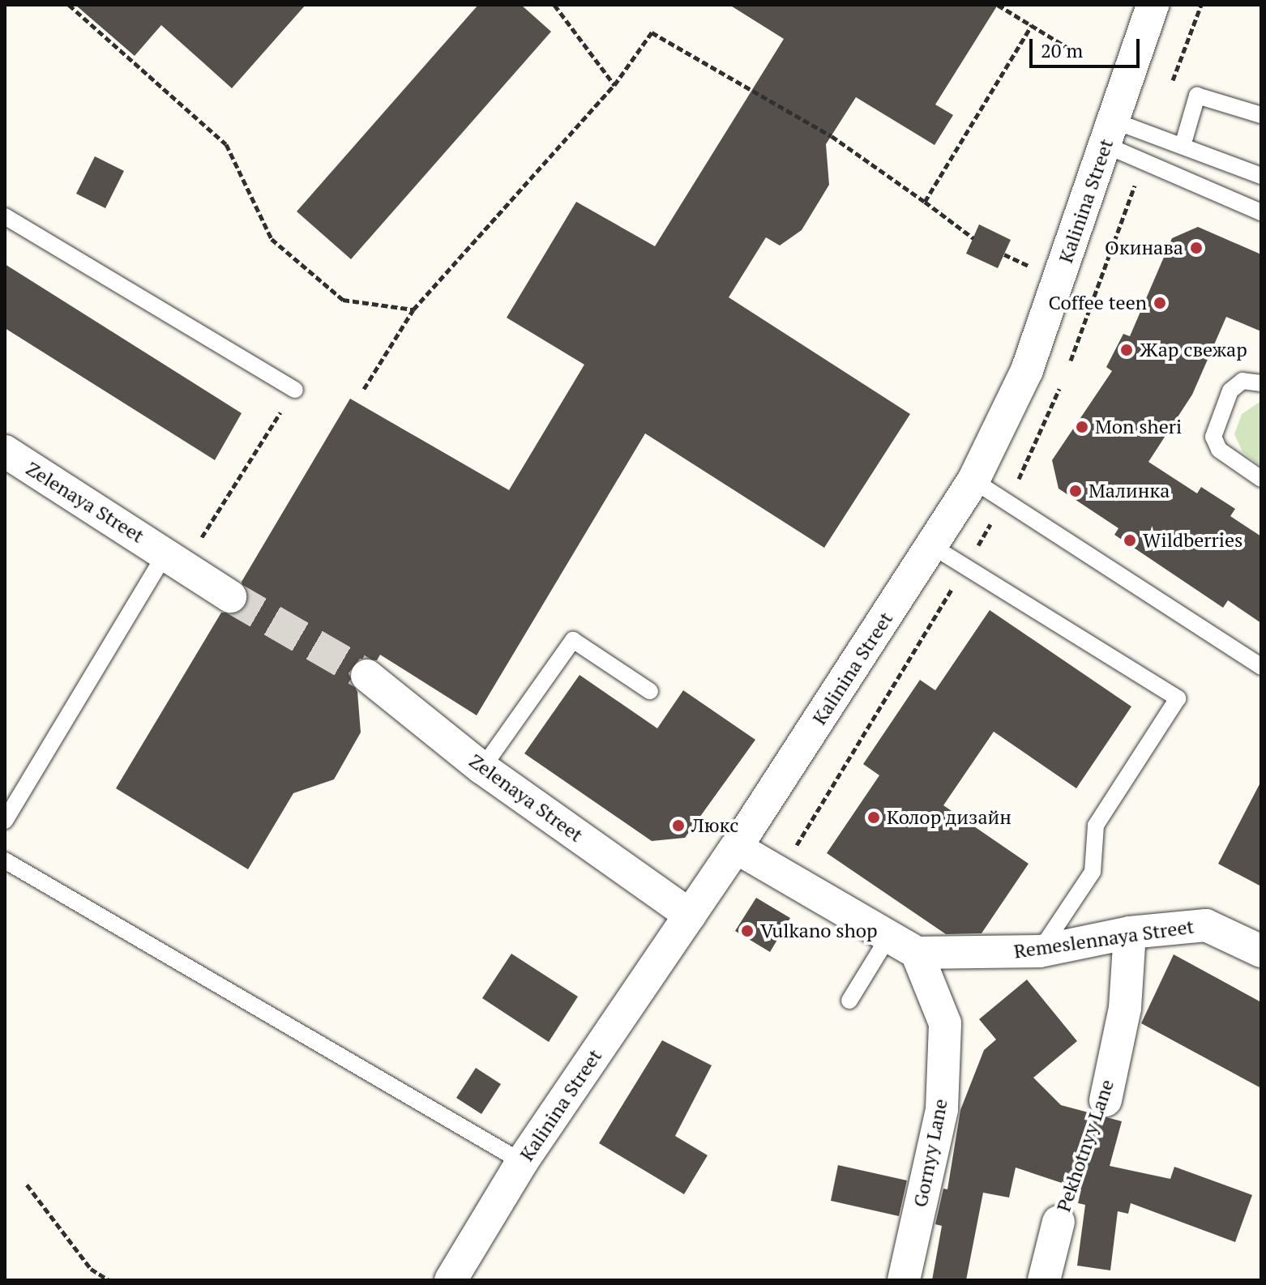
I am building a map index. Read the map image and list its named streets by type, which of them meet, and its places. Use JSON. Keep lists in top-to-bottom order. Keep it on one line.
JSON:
{"streets":{"street":["Kalinina Street","Zelenaya Street","Remeslennaya Street","Pekhotnyy Lane","Gornyy Lane"]},"crossings":[["Kalinina Street","Zelenaya Street"],["Remeslennaya Street","Pekhotnyy Lane"],["Remeslennaya Street","Gornyy Lane"]],"places":["Окинава","Coffee teen","Жар свежар","Mon sheri","Малинка","Wildberries","Колор дизайн","Люкс","Vulkano shop"],"scale_bar":"20 m"}
